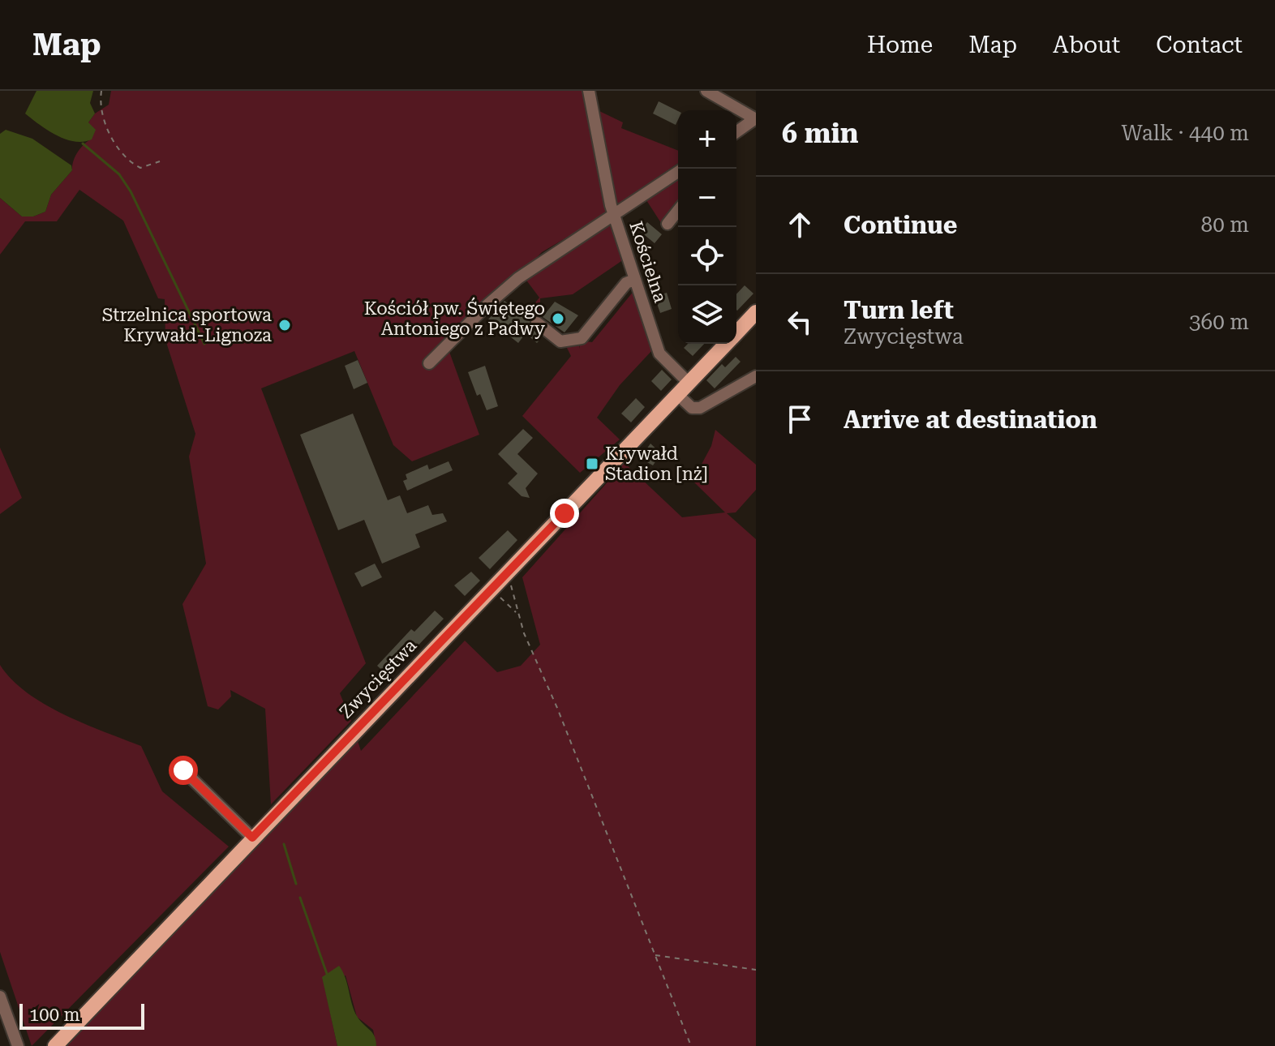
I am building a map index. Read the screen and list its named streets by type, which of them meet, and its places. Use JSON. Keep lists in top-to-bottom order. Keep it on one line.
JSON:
{"streets":{"main road":["Zwycięstwa"],"street":["Kościelna"]},"crossings":[["Kościelna","Zwycięstwa"]],"places":{"other":["Kościół pw. Świętego Antoniego z Padwy","Strzelnica sportowa Krywałd-Lignoza"],"transit":["Krywałd Stadion [nż]"]},"scale_bar":"100 m","page":{"header":"Map","nav":["Home","Map","About","Contact"],"heading":["6 min","Walk · 440 m"],"map_buttons":["+","−"],"list":[["Continue","80 m"],["Turn left","Zwycięstwa","360 m"],"Arrive at destination"],"scale":"100 m"}}
